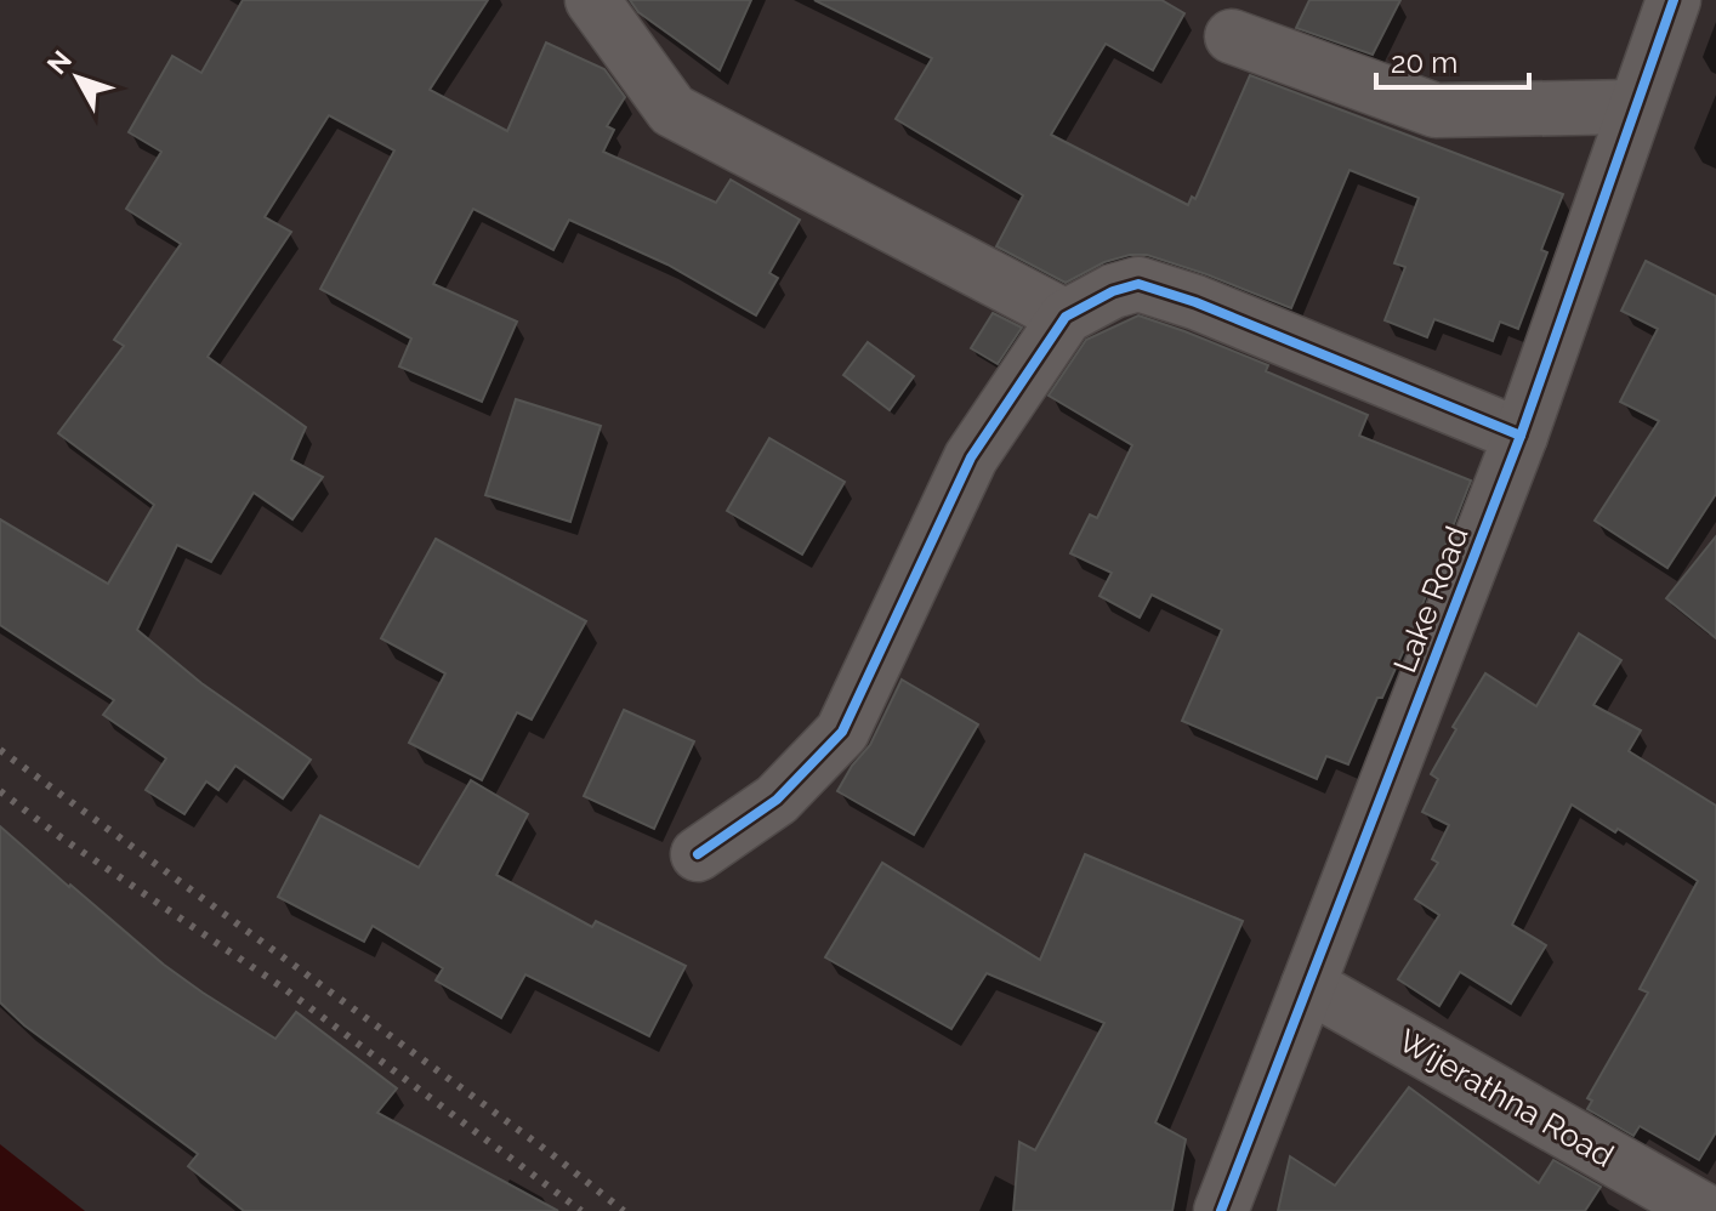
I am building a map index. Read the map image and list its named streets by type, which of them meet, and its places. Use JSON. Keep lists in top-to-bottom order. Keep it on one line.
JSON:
{"streets":{"street":["Lake Road","Wijerathna Road"]},"crossings":[["Lake Road","Wijerathna Road"]],"scale_bar":"20 m","north":"top left"}
